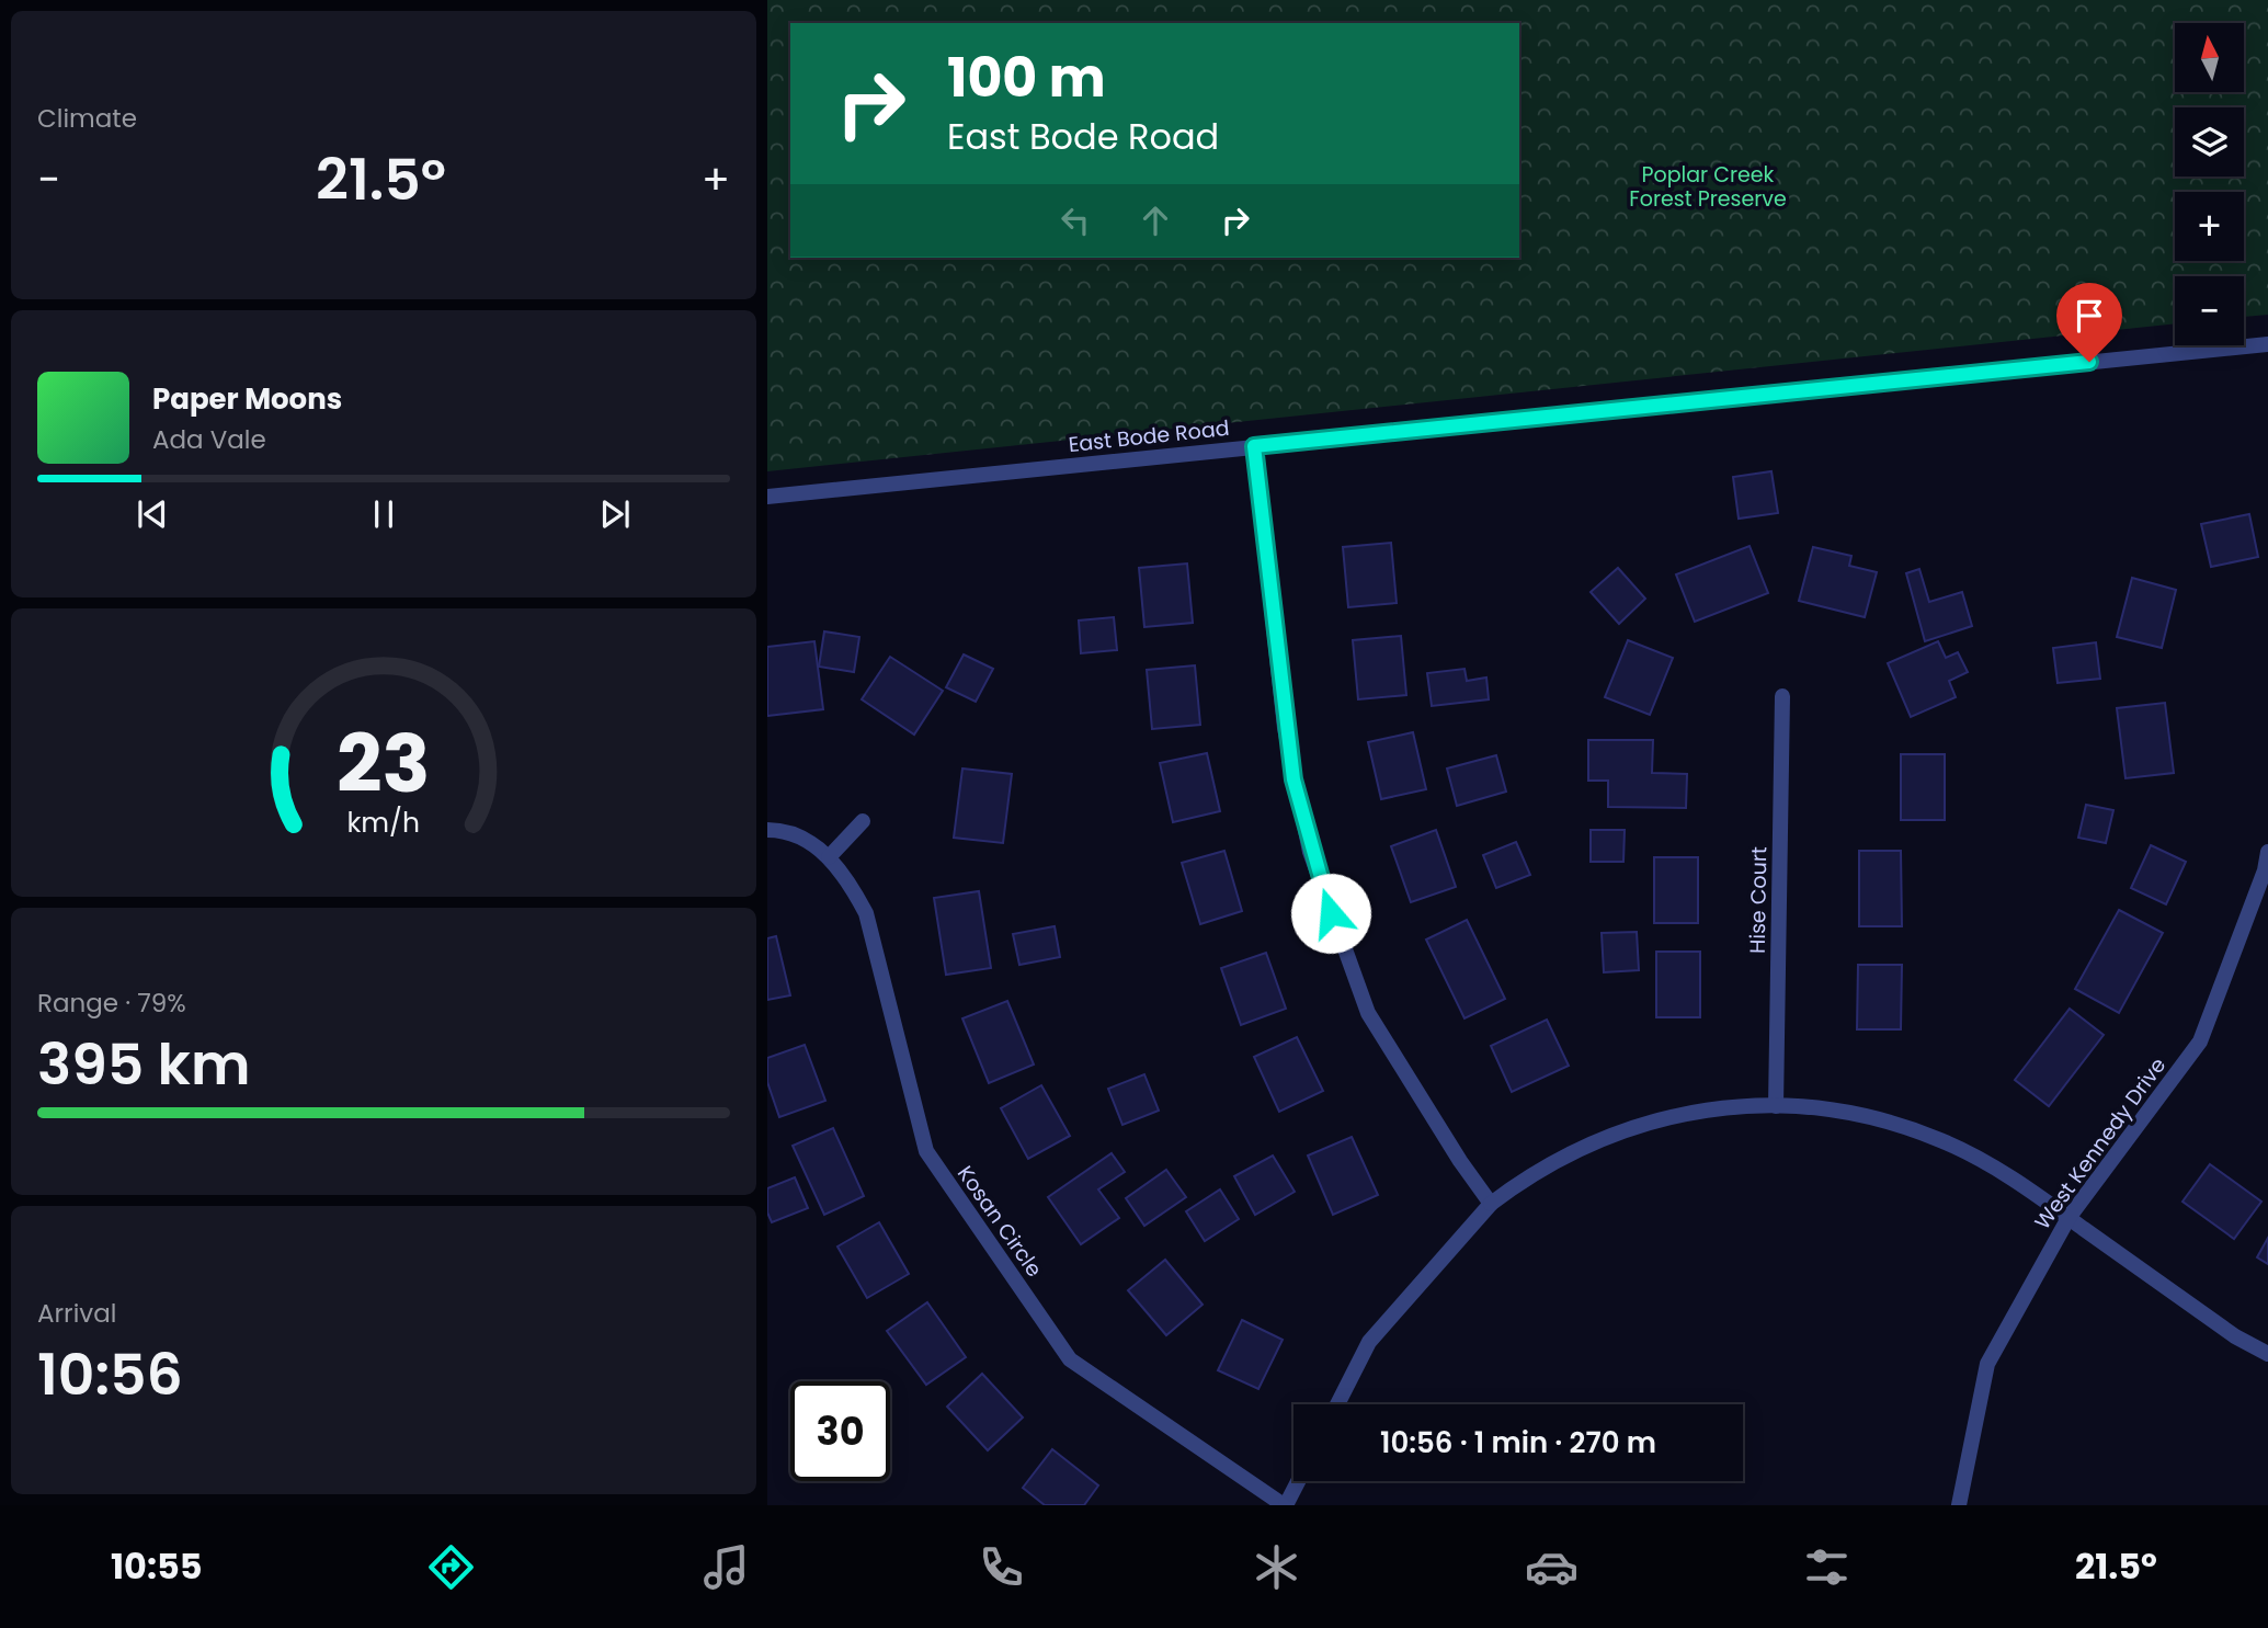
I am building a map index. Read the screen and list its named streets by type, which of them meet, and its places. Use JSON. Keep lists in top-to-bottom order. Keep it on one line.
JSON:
{"streets":{"street":["East Bode Road","Hise Court","West Kennedy Drive","Kosan Circle"]},"parks":["Poplar Creek Forest Preserve"],"north":"top","page":{"tile":["Climate",["Range · 79%","395 km"],["Arrival","10:56"]],"map_buttons":["+","−"],"turn":["100 m","East Bode Road"],"heat":["−","21.5°","+"],"song":["Paper Moons","Ada Vale"],"limit":"30","trip":"10:56 · 1 min · 270 m","tabs":["10:55","21.5°"],"gauge":["23","km/h"]}}
